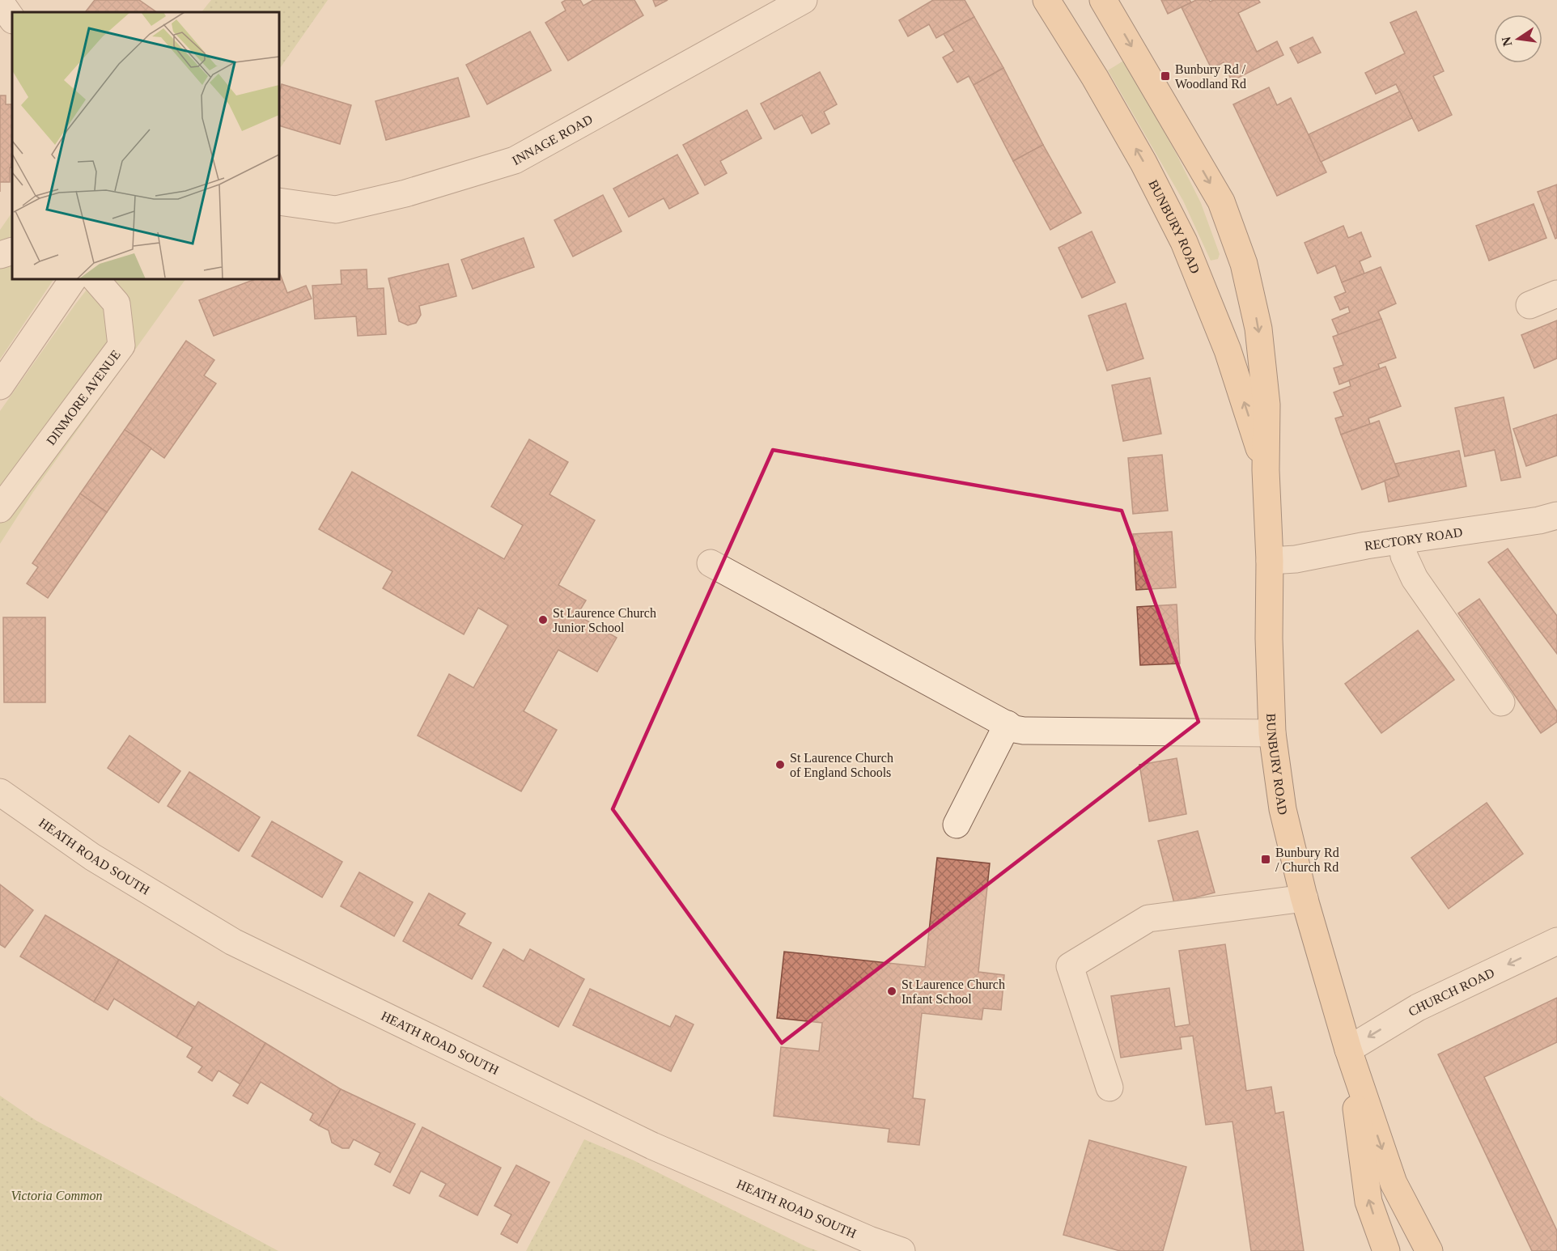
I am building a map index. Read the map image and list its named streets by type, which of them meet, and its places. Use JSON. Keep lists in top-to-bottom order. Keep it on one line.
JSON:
{"streets":{"main road":["BUNBURY ROAD"],"street":["INNAGE ROAD","DINMORE AVENUE","RECTORY ROAD","HEATH ROAD SOUTH","CHURCH ROAD"]},"crossings":[["BUNBURY ROAD","RECTORY ROAD"],["BUNBURY ROAD","CHURCH ROAD"]],"one_way":["CHURCH ROAD"],"parks":["Victoria Common"],"places":{"transit":["Bunbury Rd / Woodland Rd","Bunbury Rd / Church Rd"],"other":["St Laurence Church Junior School","St Laurence Church of England Schools","St Laurence Church Infant School"]},"north":"left"}
